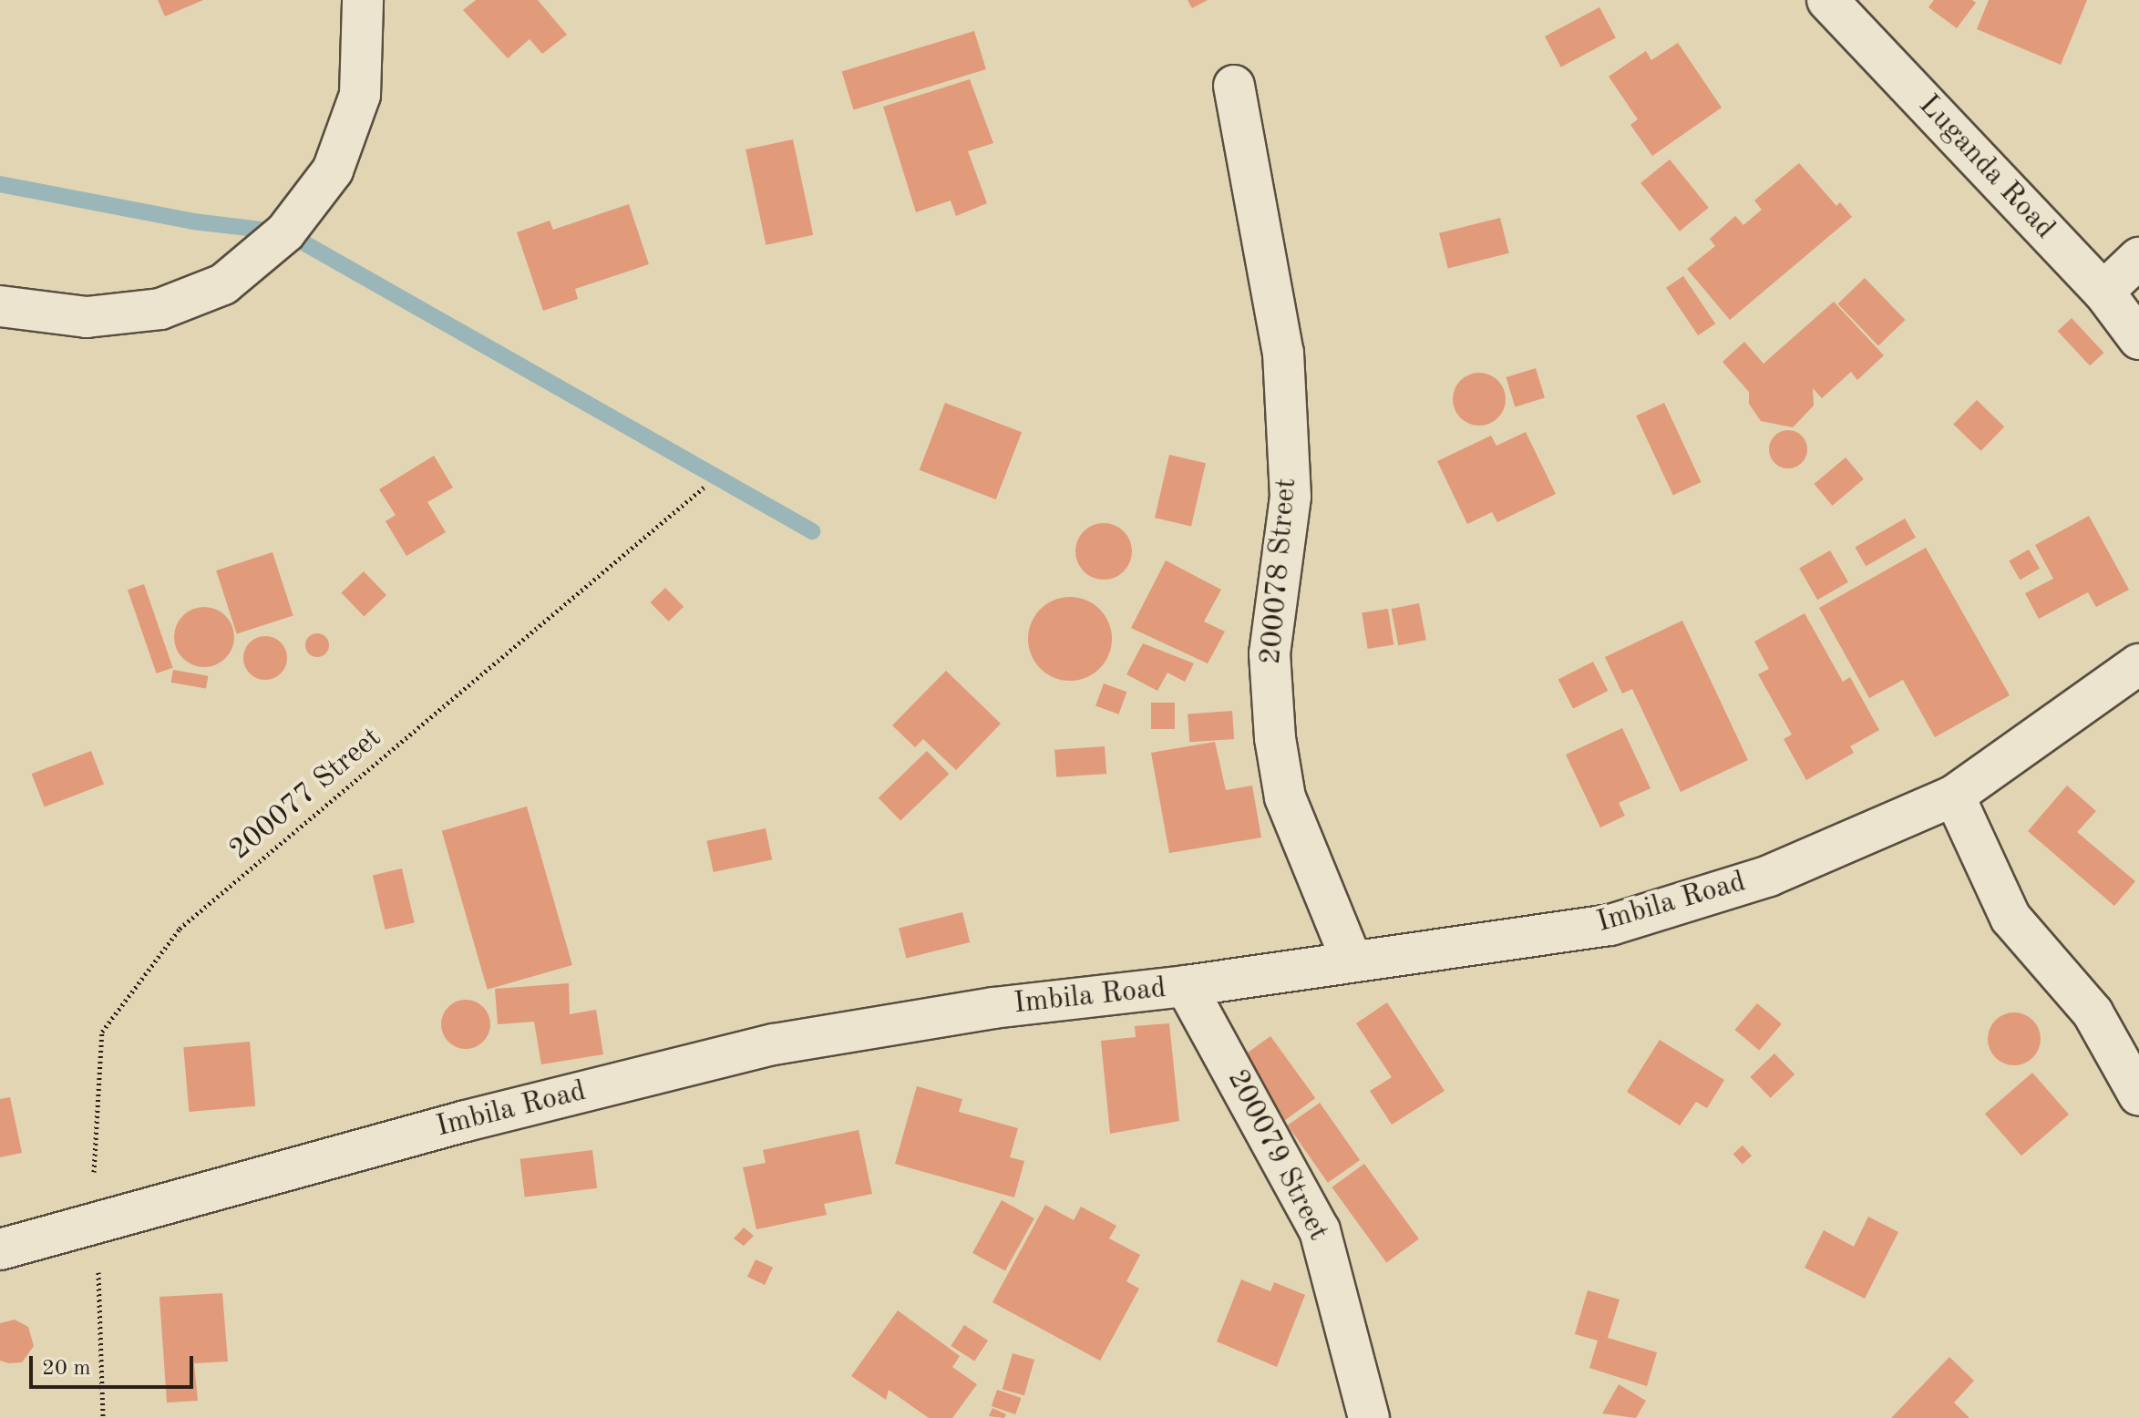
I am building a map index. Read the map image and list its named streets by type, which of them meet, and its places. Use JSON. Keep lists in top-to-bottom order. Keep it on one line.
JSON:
{"streets":{"street":["Luganda Road","200078 Street","Imbila Road","200079 Street"],"path":["200077 Street"]},"crossings":[["200078 Street","Imbila Road"],["200077 Street","Imbila Road"],["Imbila Road","200079 Street"]],"scale_bar":"20 m"}
